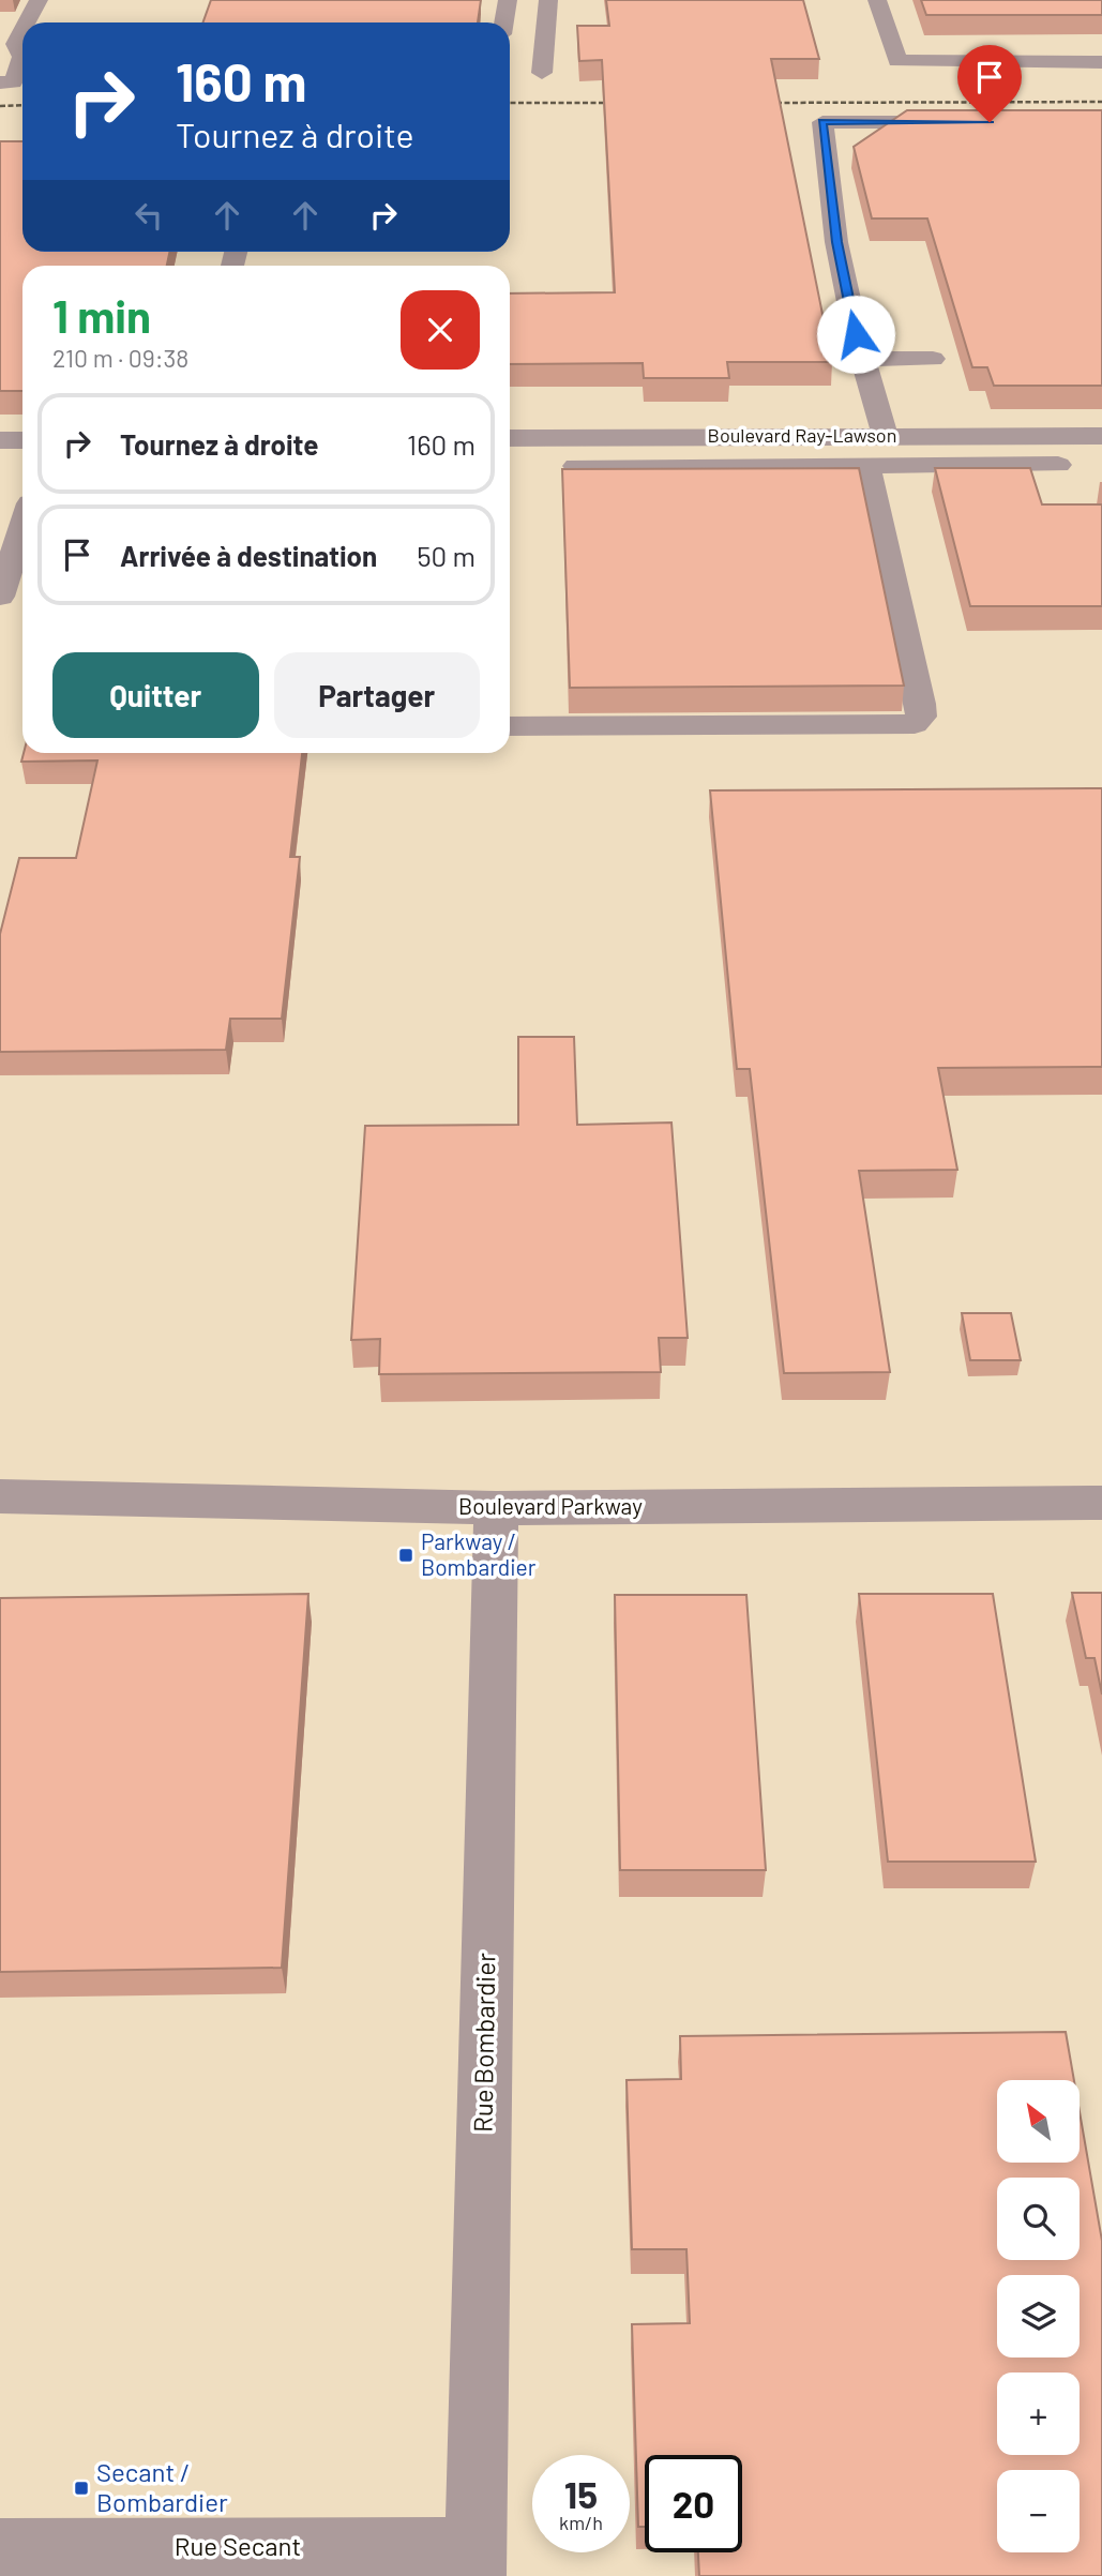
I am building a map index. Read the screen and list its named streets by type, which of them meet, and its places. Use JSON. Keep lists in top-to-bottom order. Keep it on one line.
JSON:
{"streets":{"street":["Boulevard Ray-Lawson","Boulevard Parkway","Rue Bombardier","Rue Secant"]},"crossings":[["Boulevard Parkway","Rue Bombardier"],["Rue Bombardier","Rue Secant"]],"places":{"transit":["Parkway / Bombardier","Secant / Bombardier"]},"north":"top left","page":{"turn":["160 m","Tournez à droite"],"heading":["1 min","210 m · 09:38"],"list":[{"name":"Tournez à droite","value":"160 m"},{"name":"Arrivée à destination","value":"50 m"}],"buttons":["Quitter","Partager"],"map_buttons":["+","−"],"speed":"15 km/h","limit":"20"}}
